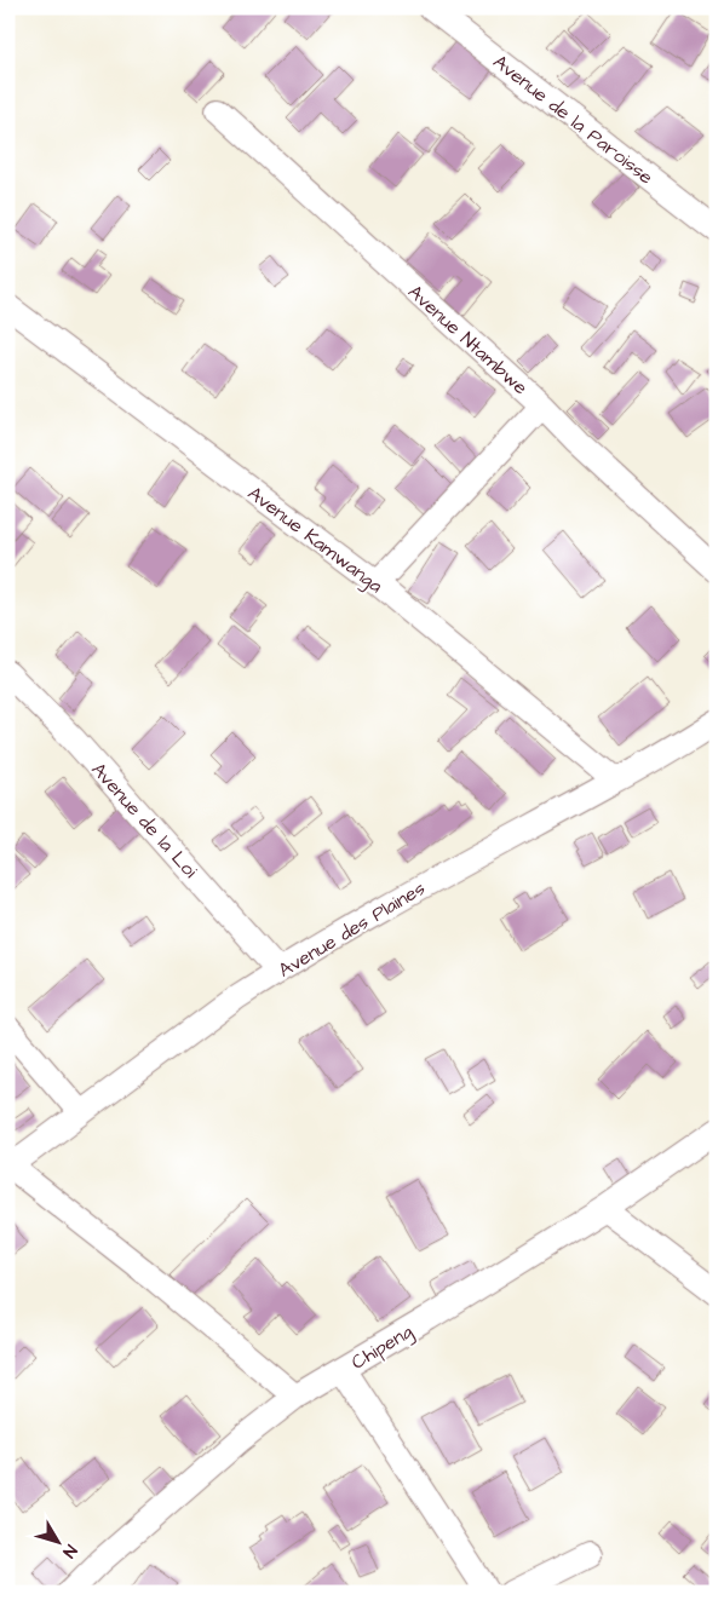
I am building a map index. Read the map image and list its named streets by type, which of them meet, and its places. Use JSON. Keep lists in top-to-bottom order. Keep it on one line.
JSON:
{"streets":{"street":["Avenue de la Paroisse","Avenue Ntambwe","Avenue Kamwanga","Avenue de la Loi","Avenue des Plaines","Chipeng"]},"crossings":[["Avenue Kamwanga","Avenue des Plaines"],["Avenue de la Loi","Avenue des Plaines"]],"north":"bottom right"}
